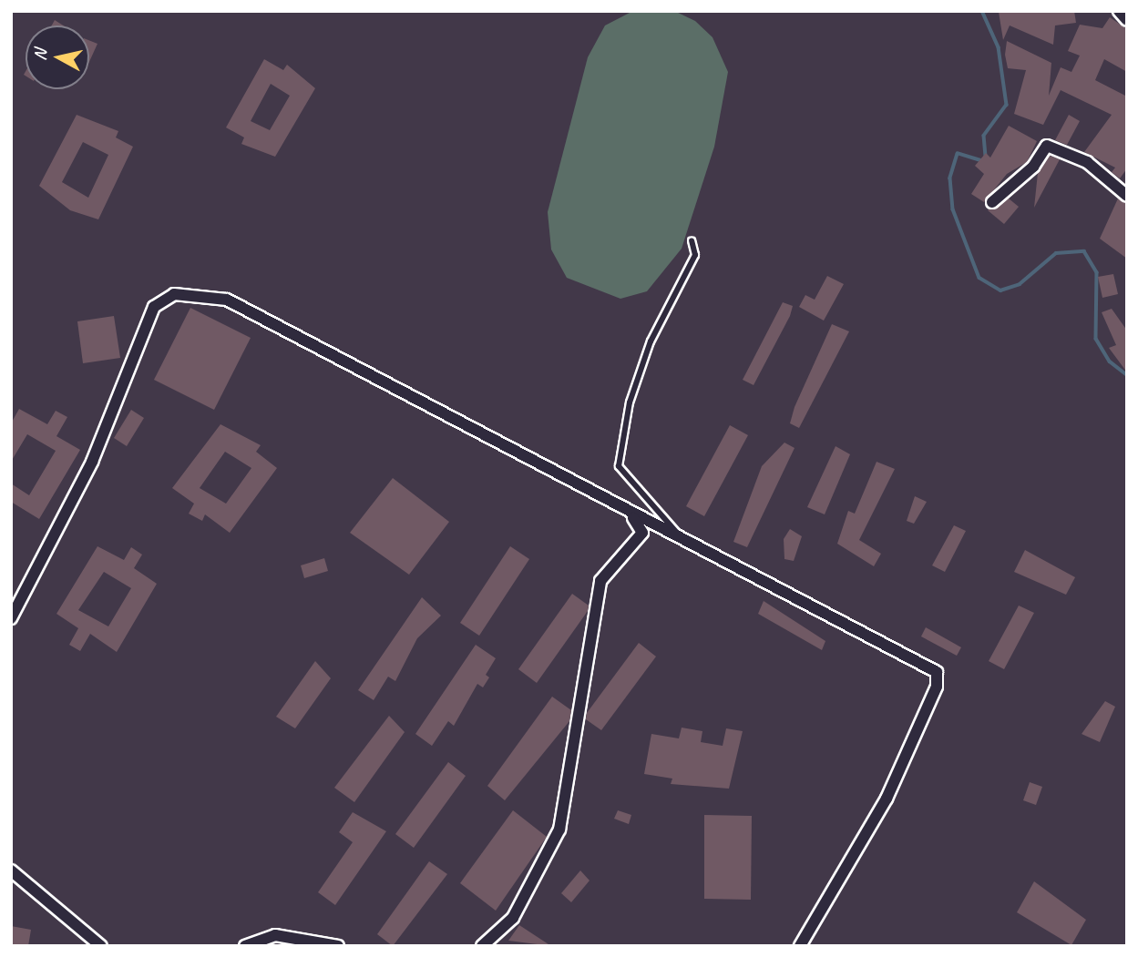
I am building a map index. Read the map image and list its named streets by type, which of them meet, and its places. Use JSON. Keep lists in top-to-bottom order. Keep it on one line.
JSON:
{"north":"left"}
